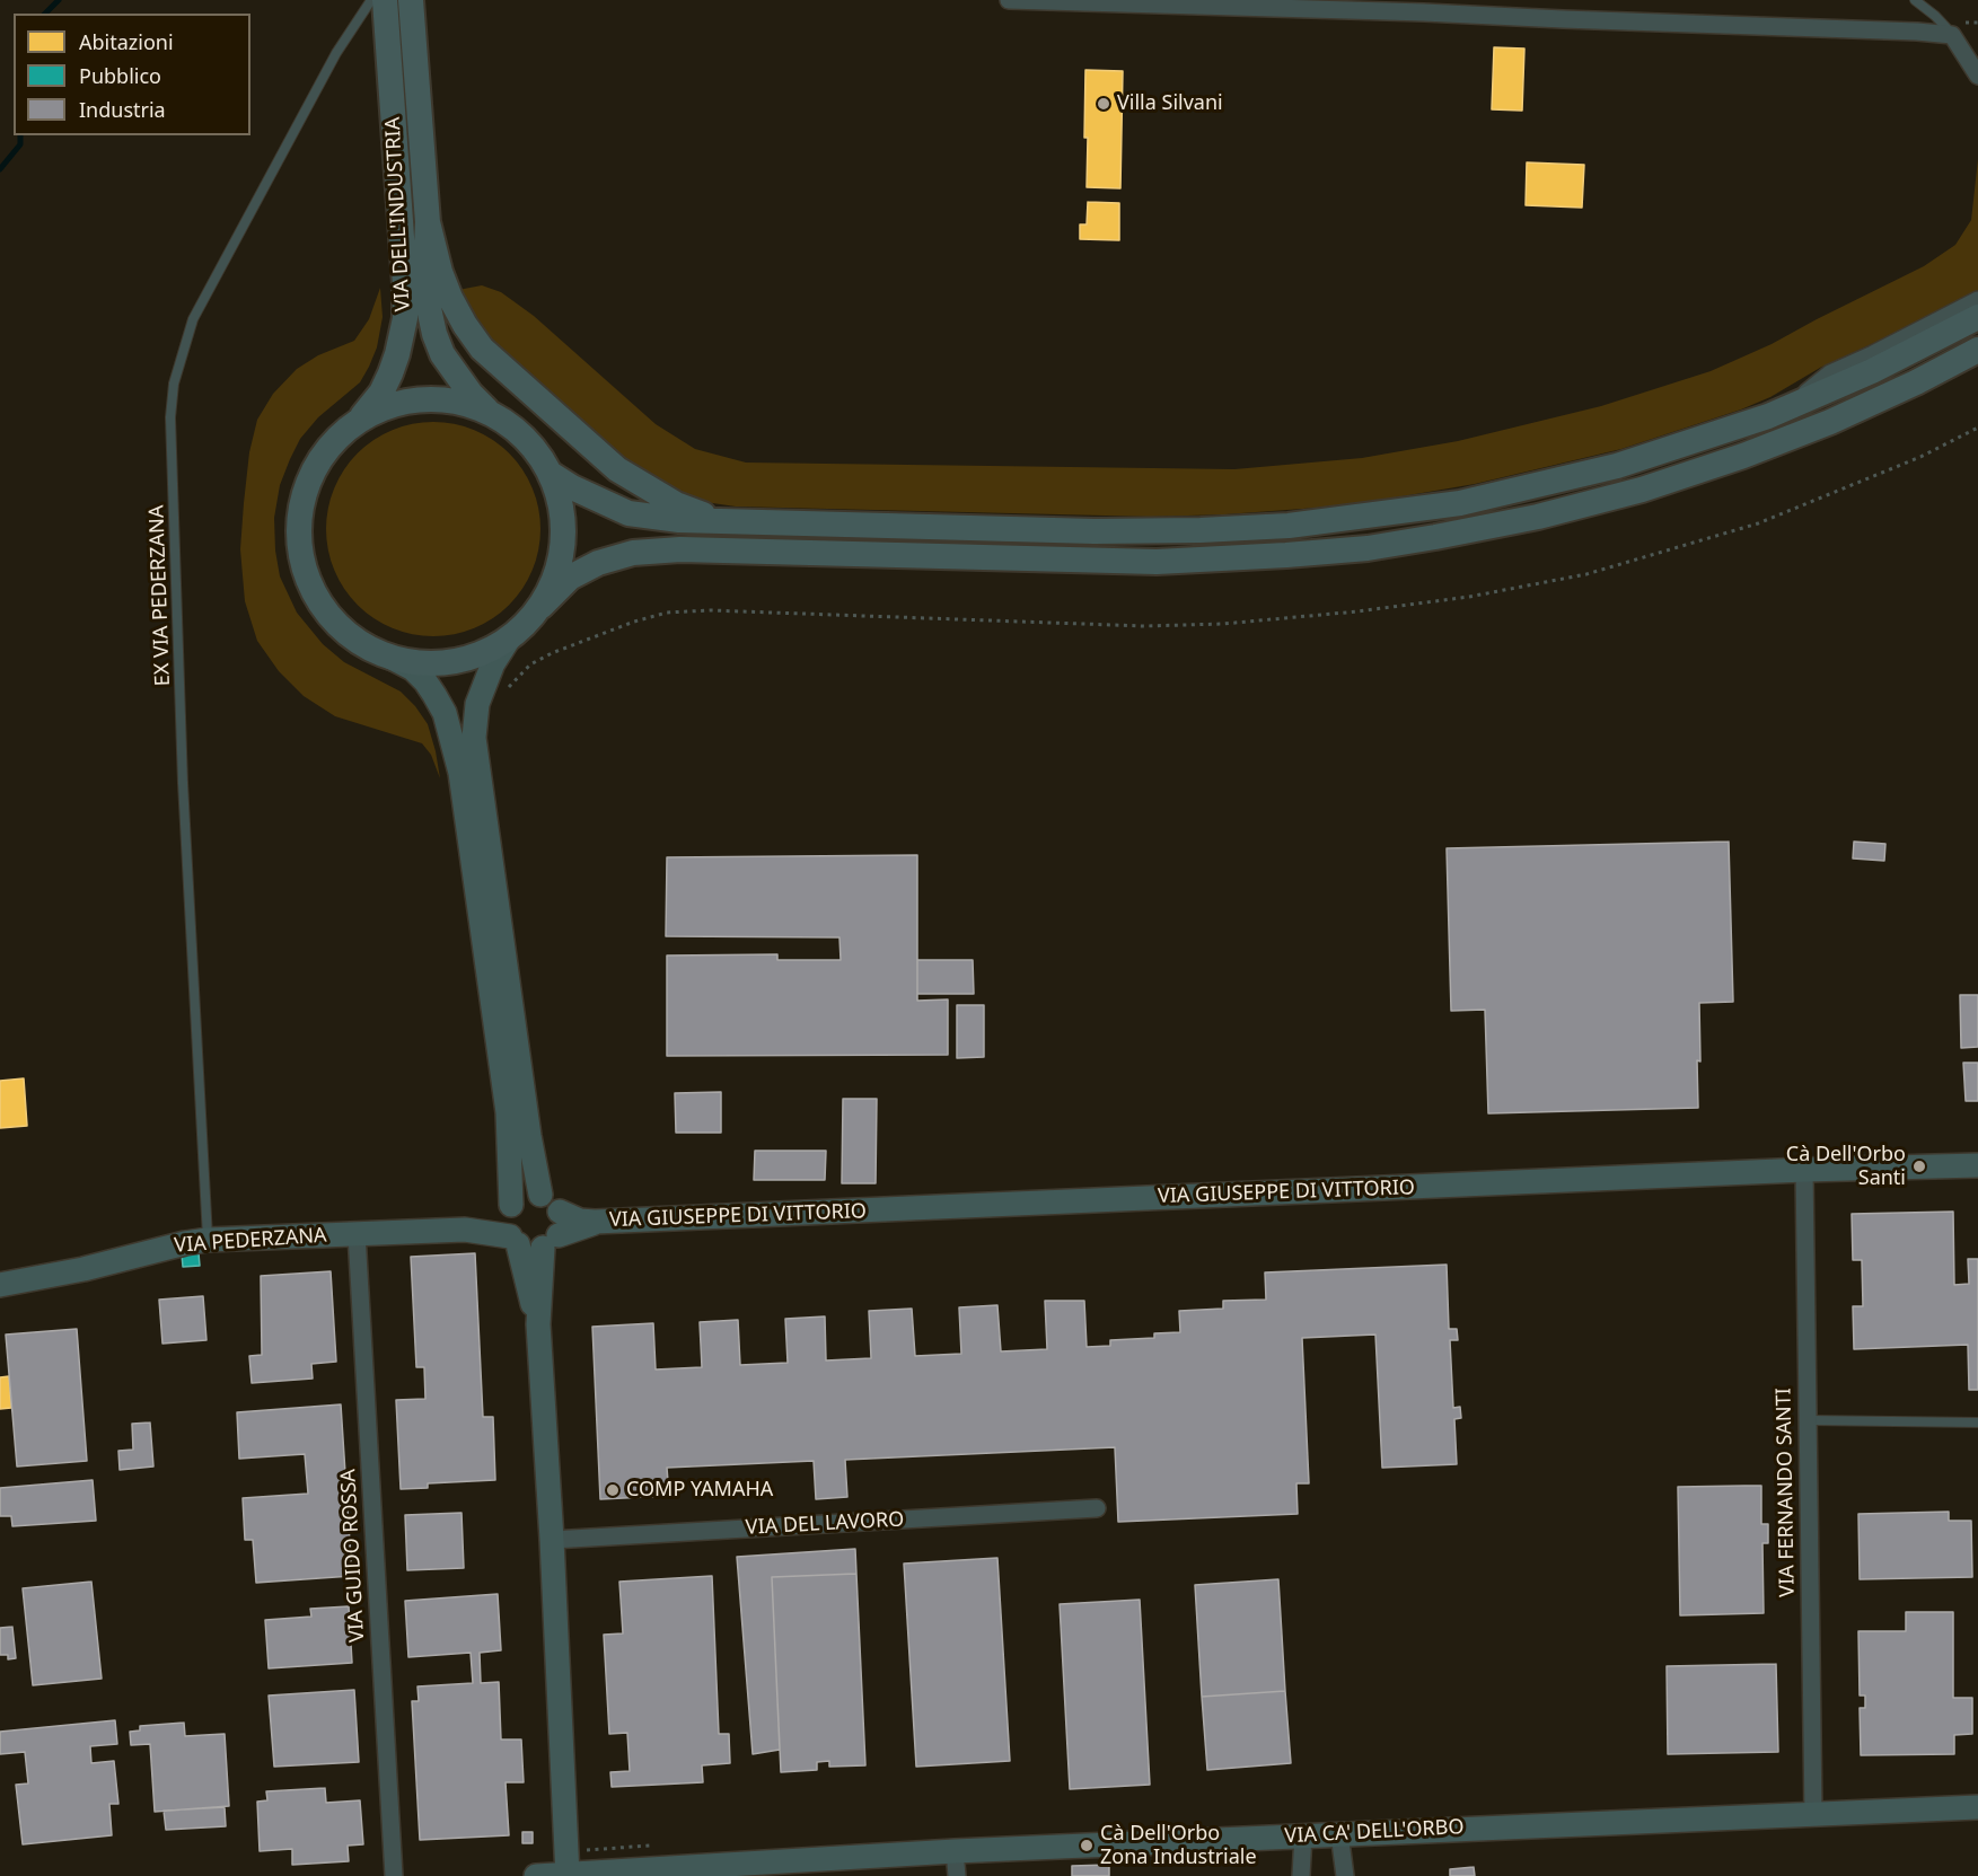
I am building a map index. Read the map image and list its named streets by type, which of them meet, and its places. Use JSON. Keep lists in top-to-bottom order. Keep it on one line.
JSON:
{"streets":{"main road":["VIA DELL'INDUSTRIA"],"street":["VIA GIUSEPPE DI VITTORIO","VIA PEDERZANA","VIA FERNANDO SANTI","VIA DEL LAVORO","VIA GUIDO ROSSA","VIA CA' DELL'ORBO"],"lane":["EX VIA PEDERZANA"]},"crossings":[["EX VIA PEDERZANA","VIA PEDERZANA"],["VIA GIUSEPPE DI VITTORIO","VIA PEDERZANA"],["VIA GIUSEPPE DI VITTORIO","VIA FERNANDO SANTI"],["VIA PEDERZANA","VIA GUIDO ROSSA"],["VIA FERNANDO SANTI","VIA CA' DELL'ORBO"]],"places":["Villa Silvani","Cà Dell'Orbo Santi","COMP YAMAHA","Cà Dell'Orbo Zona Industriale"],"legend":["Abitazioni","Pubblico","Industria"]}
